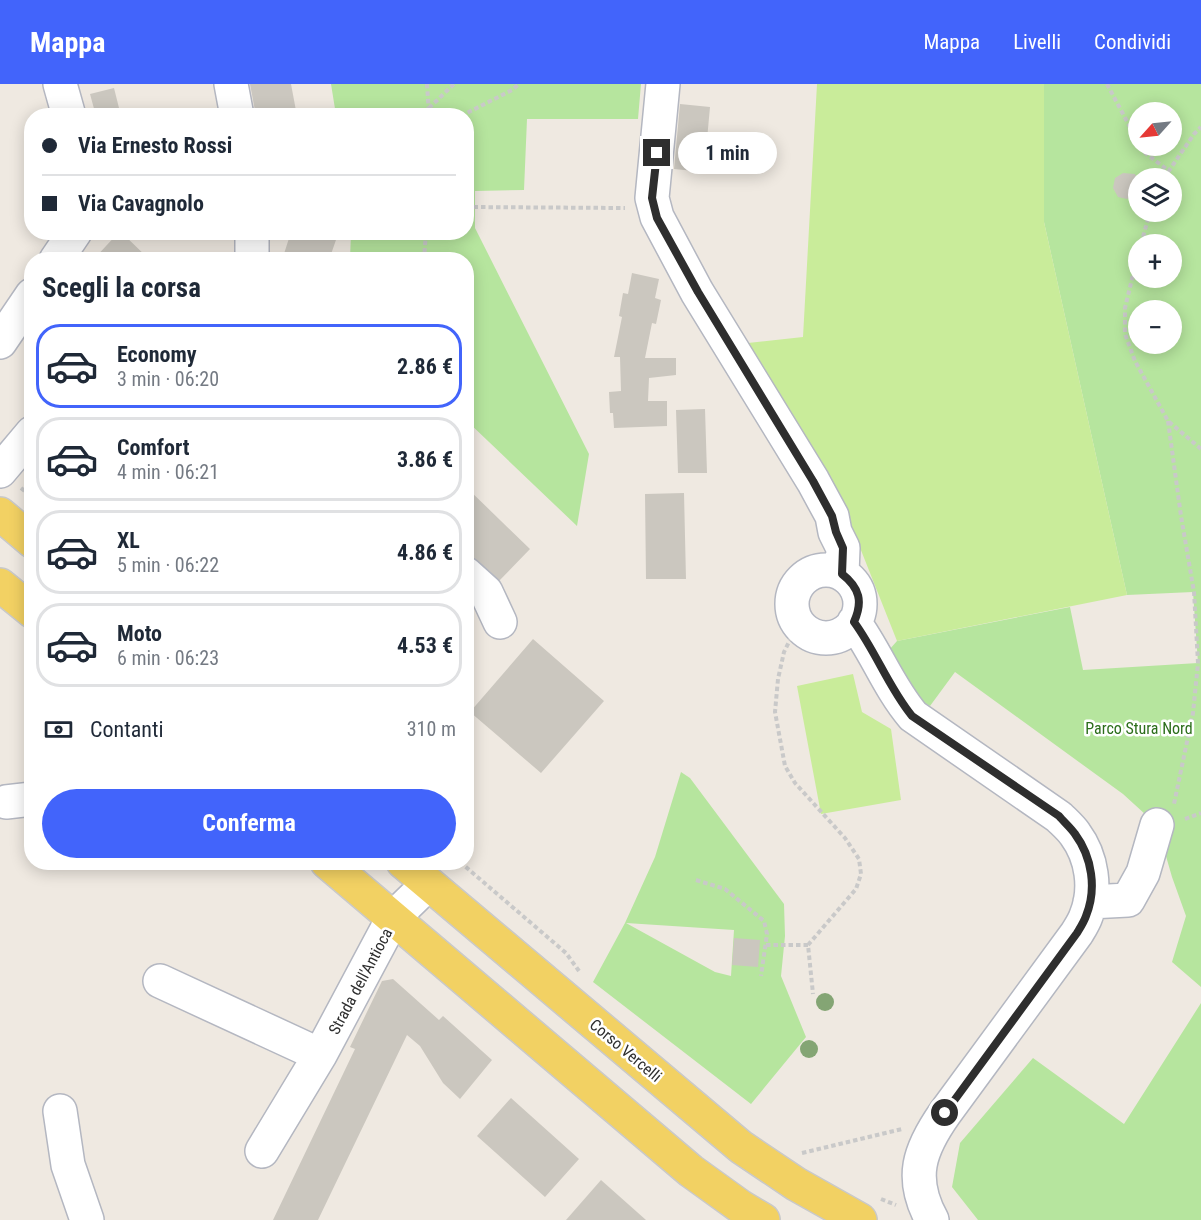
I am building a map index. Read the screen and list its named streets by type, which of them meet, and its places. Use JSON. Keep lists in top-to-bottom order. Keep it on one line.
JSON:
{"streets":{"main road":["Corso Vercelli"],"street":["Strada dell'Antioca"]},"crossings":[["Strada dell'Antioca","Corso Vercelli"]],"parks":["Parco Stura Nord"],"north":"bottom left","page":{"header":"Mappa","nav":["Mappa","Livelli","Condividi"],"map_buttons":["+","−"],"banner":["Via Ernesto Rossi","Via Cavagnolo"],"bubble":"1 min","heading":"Scegli la corsa","list":[{"name":"Economy","note":"3 min · 06:20","value":"2.86 €"},{"name":"Comfort","note":"4 min · 06:21","value":"3.86 €"},{"name":"XL","note":"5 min · 06:22","value":"4.86 €"},{"name":"Moto","note":"6 min · 06:23","value":"4.53 €"}],"pay":["Contanti","310 m"],"buttons":"Conferma"}}
